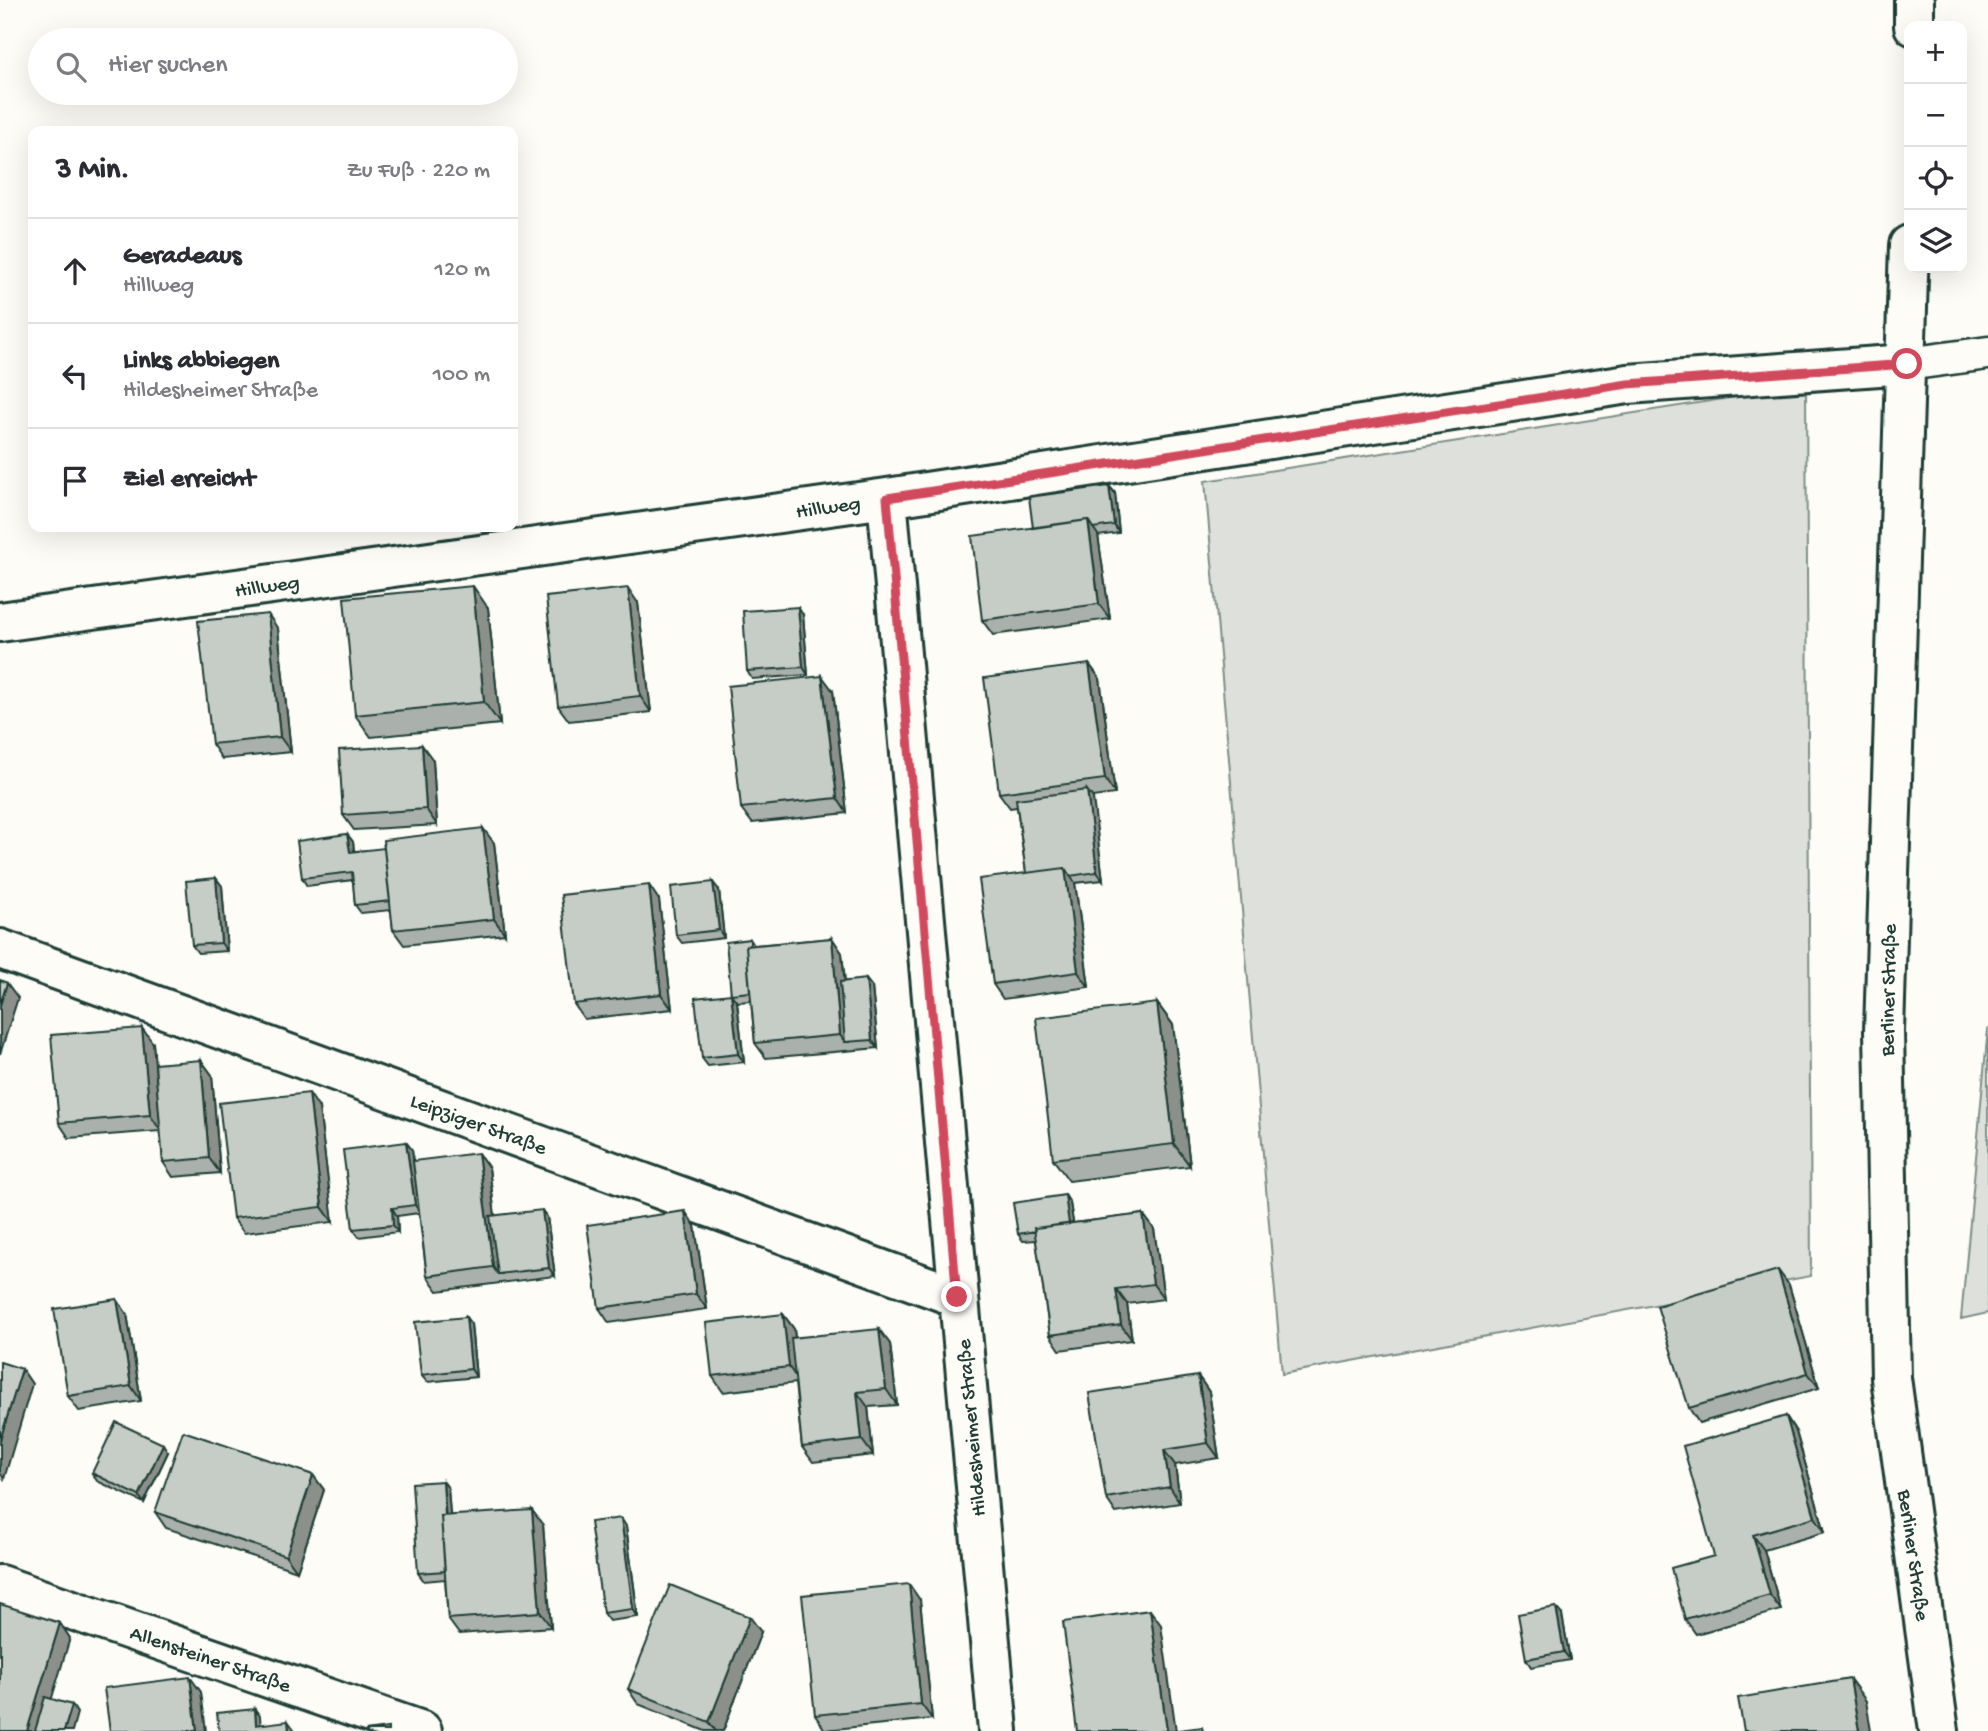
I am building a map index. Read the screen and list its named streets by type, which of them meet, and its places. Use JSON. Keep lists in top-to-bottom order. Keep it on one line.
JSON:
{"streets":{"street":["Hillweg","Berliner Straße","Leipziger Straße","Hildesheimer Straße","Allensteiner Straße"]},"crossings":[["Hillweg","Berliner Straße"],["Hillweg","Hildesheimer Straße"],["Leipziger Straße","Hildesheimer Straße"]],"page":{"map_buttons":["+","−"],"search":"Hier suchen","heading":["3 Min.","Zu Fuß · 220 m"],"list":[["Geradeaus","Hillweg","120 m"],["Links abbiegen","Hildesheimer Straße","100 m"],"Ziel erreicht"]}}
